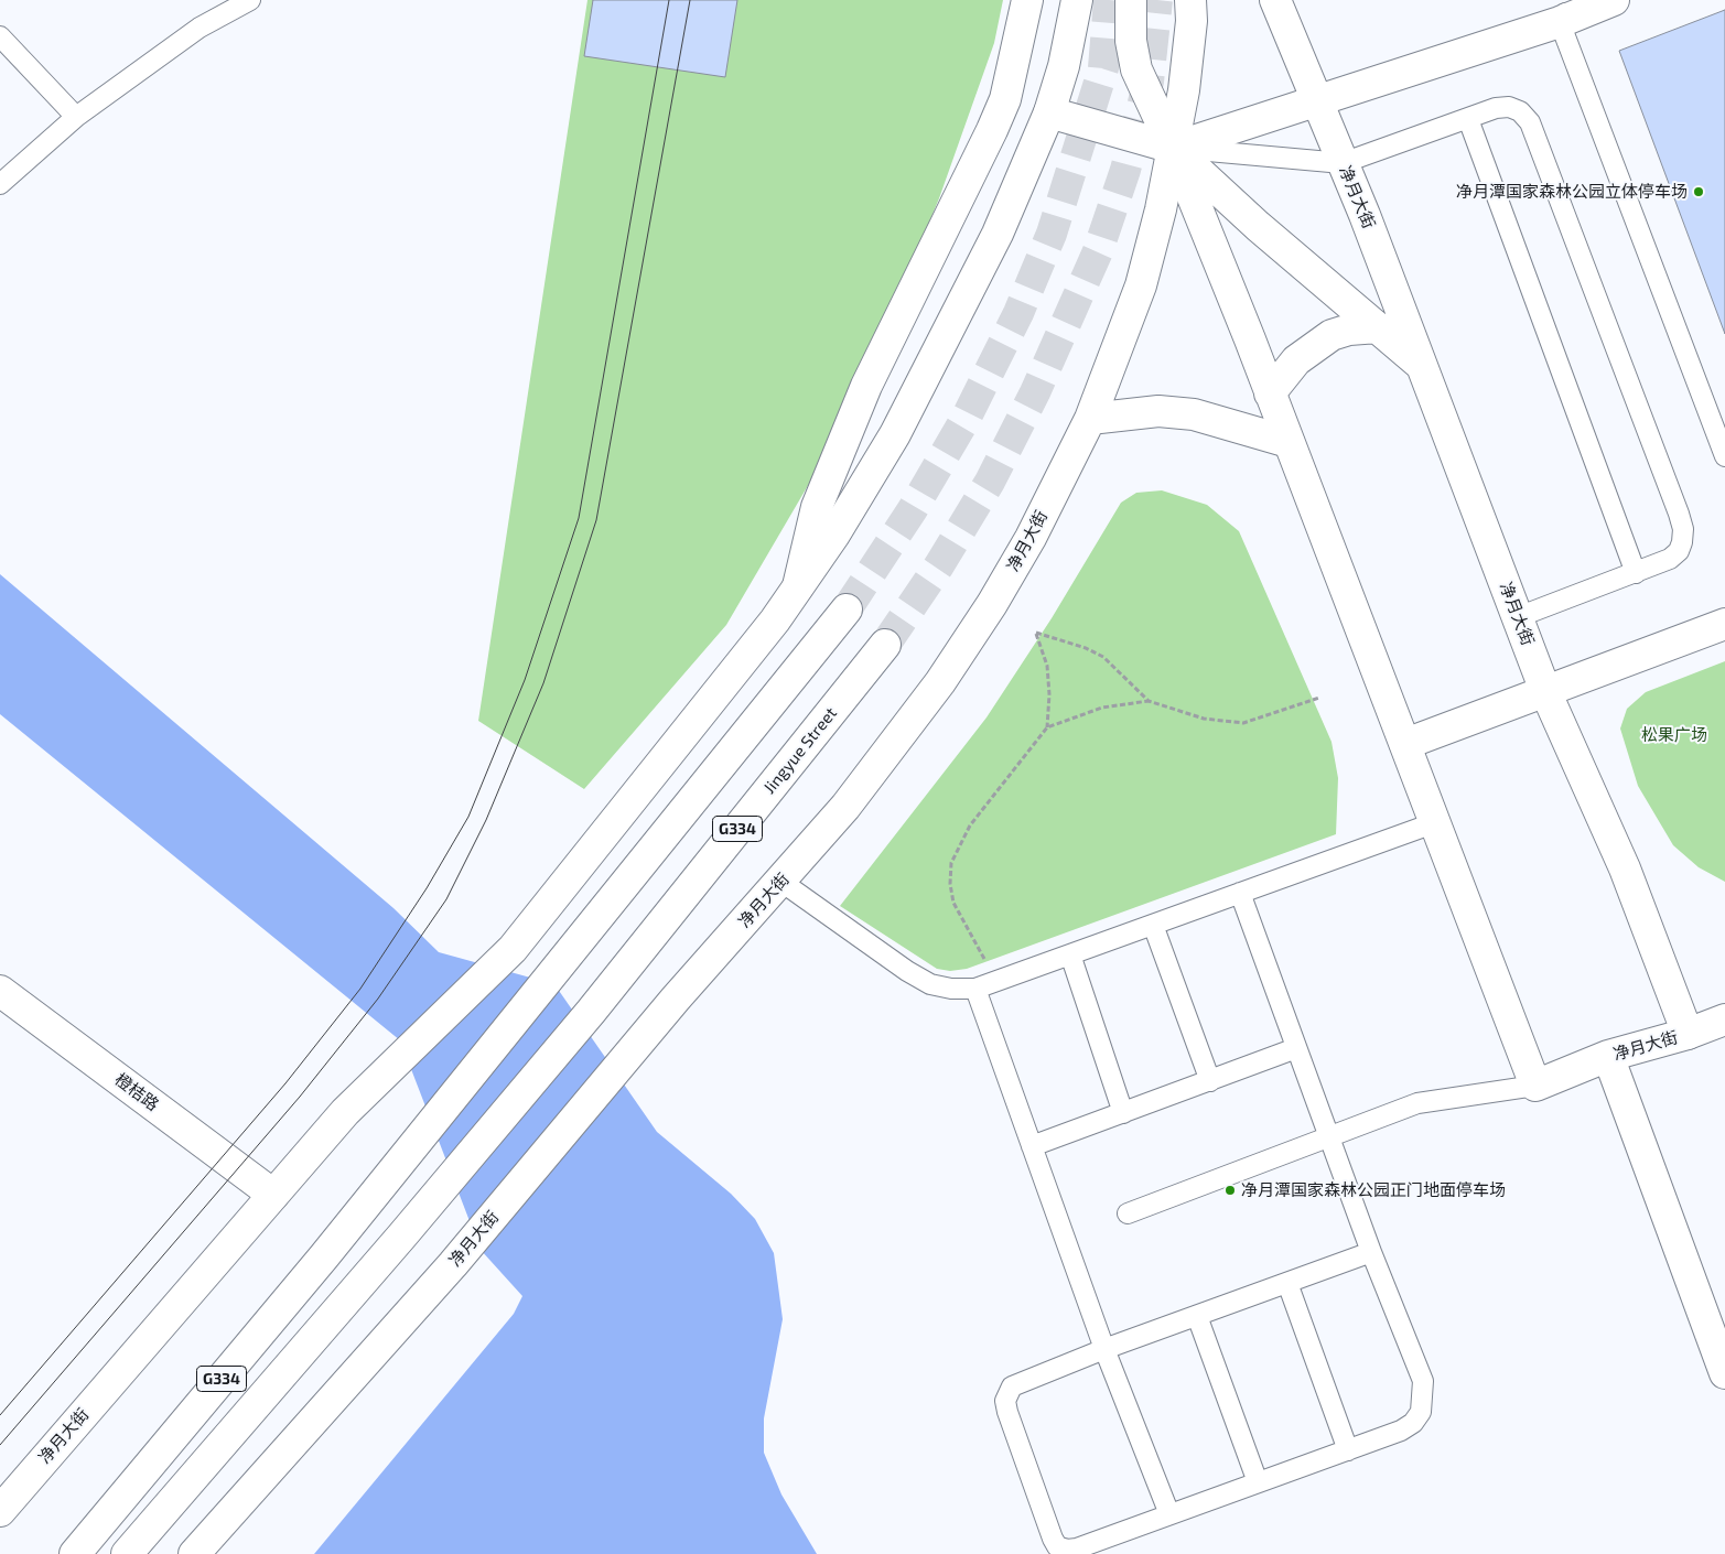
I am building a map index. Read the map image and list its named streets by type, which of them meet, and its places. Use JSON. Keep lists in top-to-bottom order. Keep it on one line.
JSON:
{"streets":{"main road":["净月大街","Jingyue Street","G334","橙桔路"]},"crossings":[["净月大街","橙桔路"]],"parks":["松果广场"],"places":["净月潭国家森林公园立体停车场","净月潭国家森林公园正门地面停车场"]}
